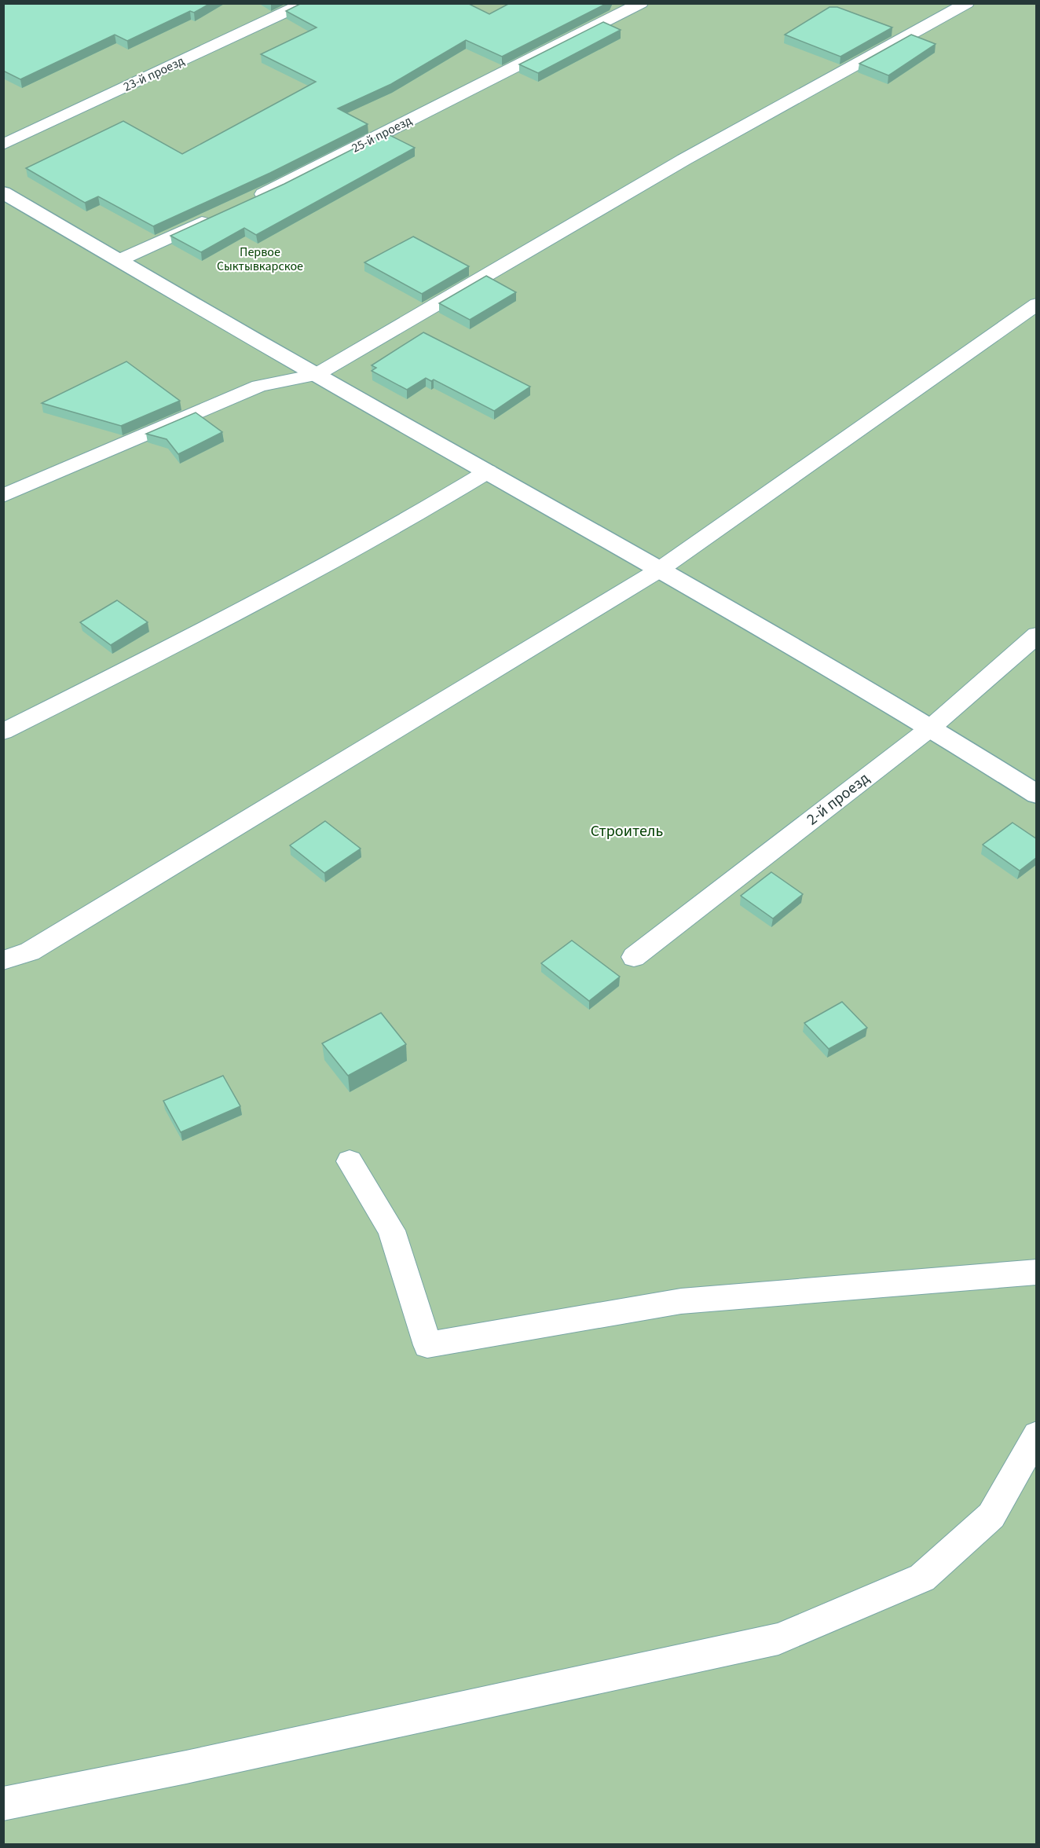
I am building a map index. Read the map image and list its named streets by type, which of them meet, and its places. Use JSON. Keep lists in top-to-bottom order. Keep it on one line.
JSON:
{"streets":{"lane":["23-й проезд","25-й проезд","2-й проезд"]},"parks":["Первое Сыктывкарское","Строитель"]}
